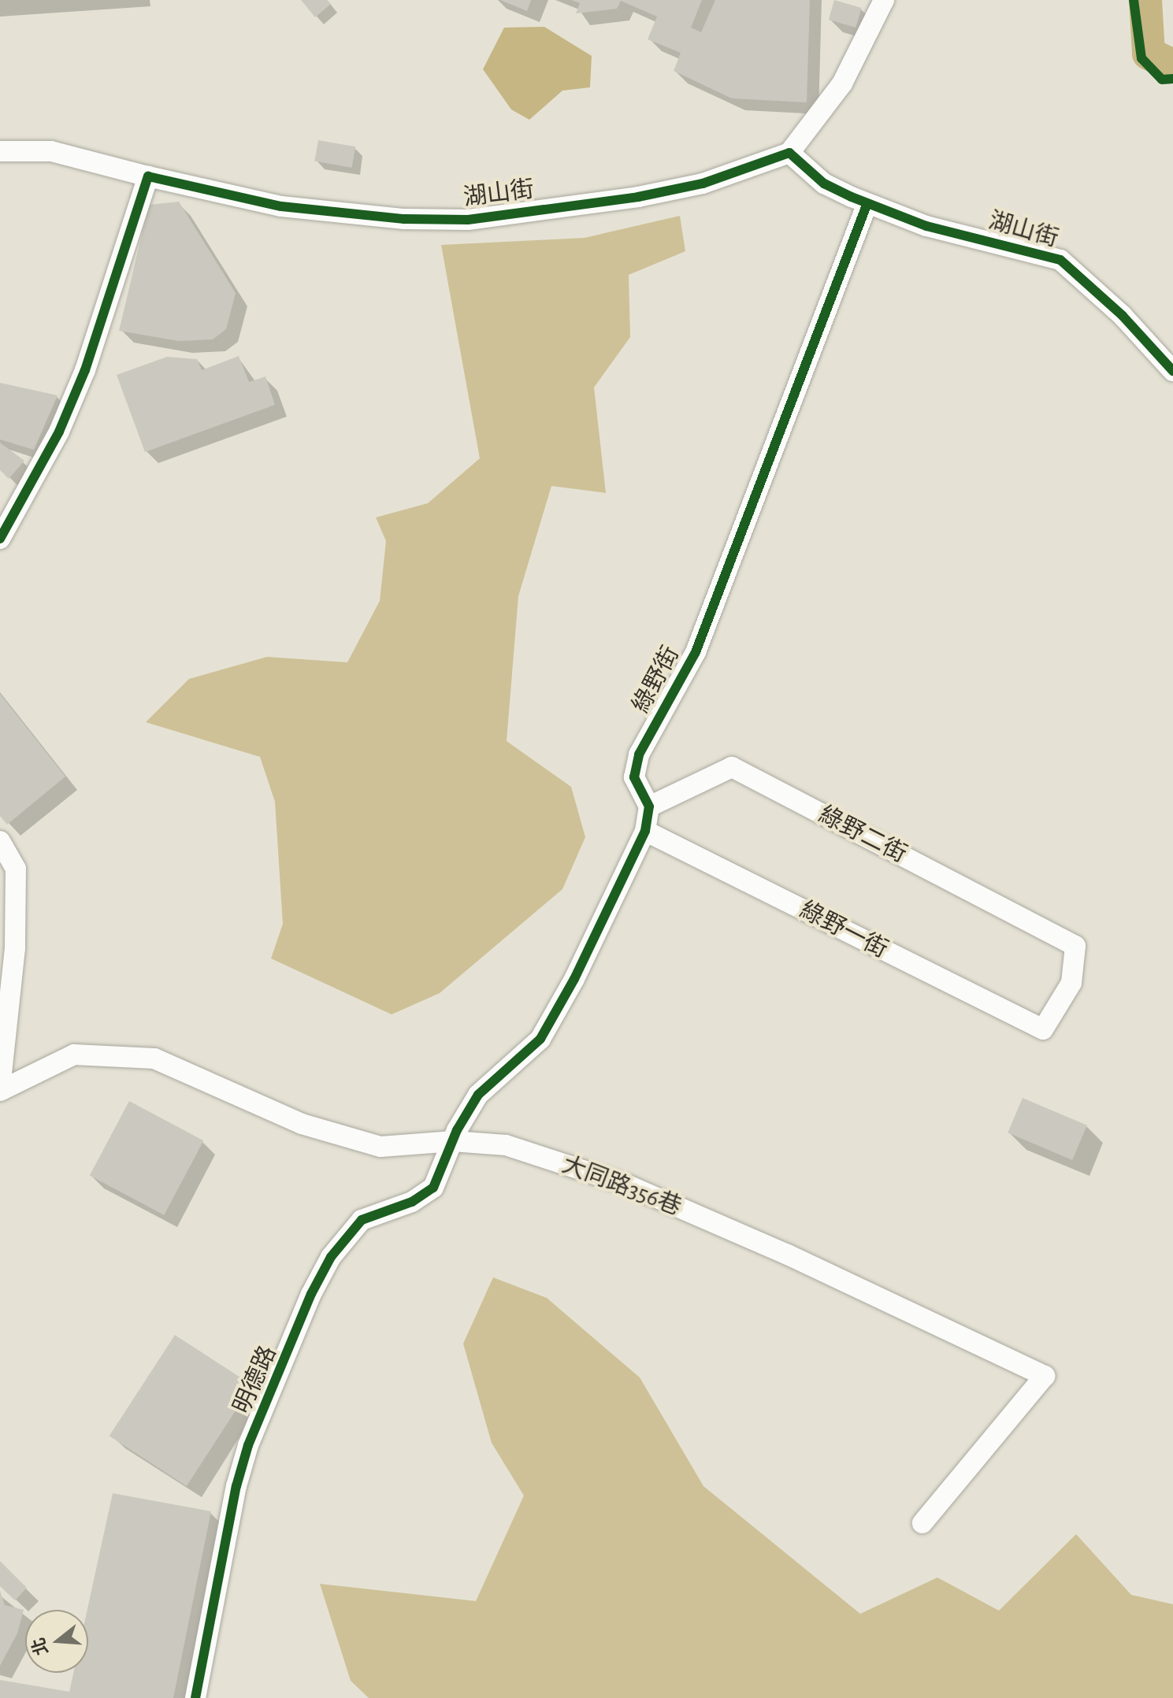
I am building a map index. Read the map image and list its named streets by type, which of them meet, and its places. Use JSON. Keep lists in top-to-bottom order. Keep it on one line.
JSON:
{"streets":{"street":["湖山街","綠野街","綠野二街","綠野一街","大同路356巷","明德路"]},"crossings":[["湖山街","綠野街"],["綠野街","綠野二街"],["綠野二街","綠野一街"],["大同路356巷","明德路"]],"north":"left"}
